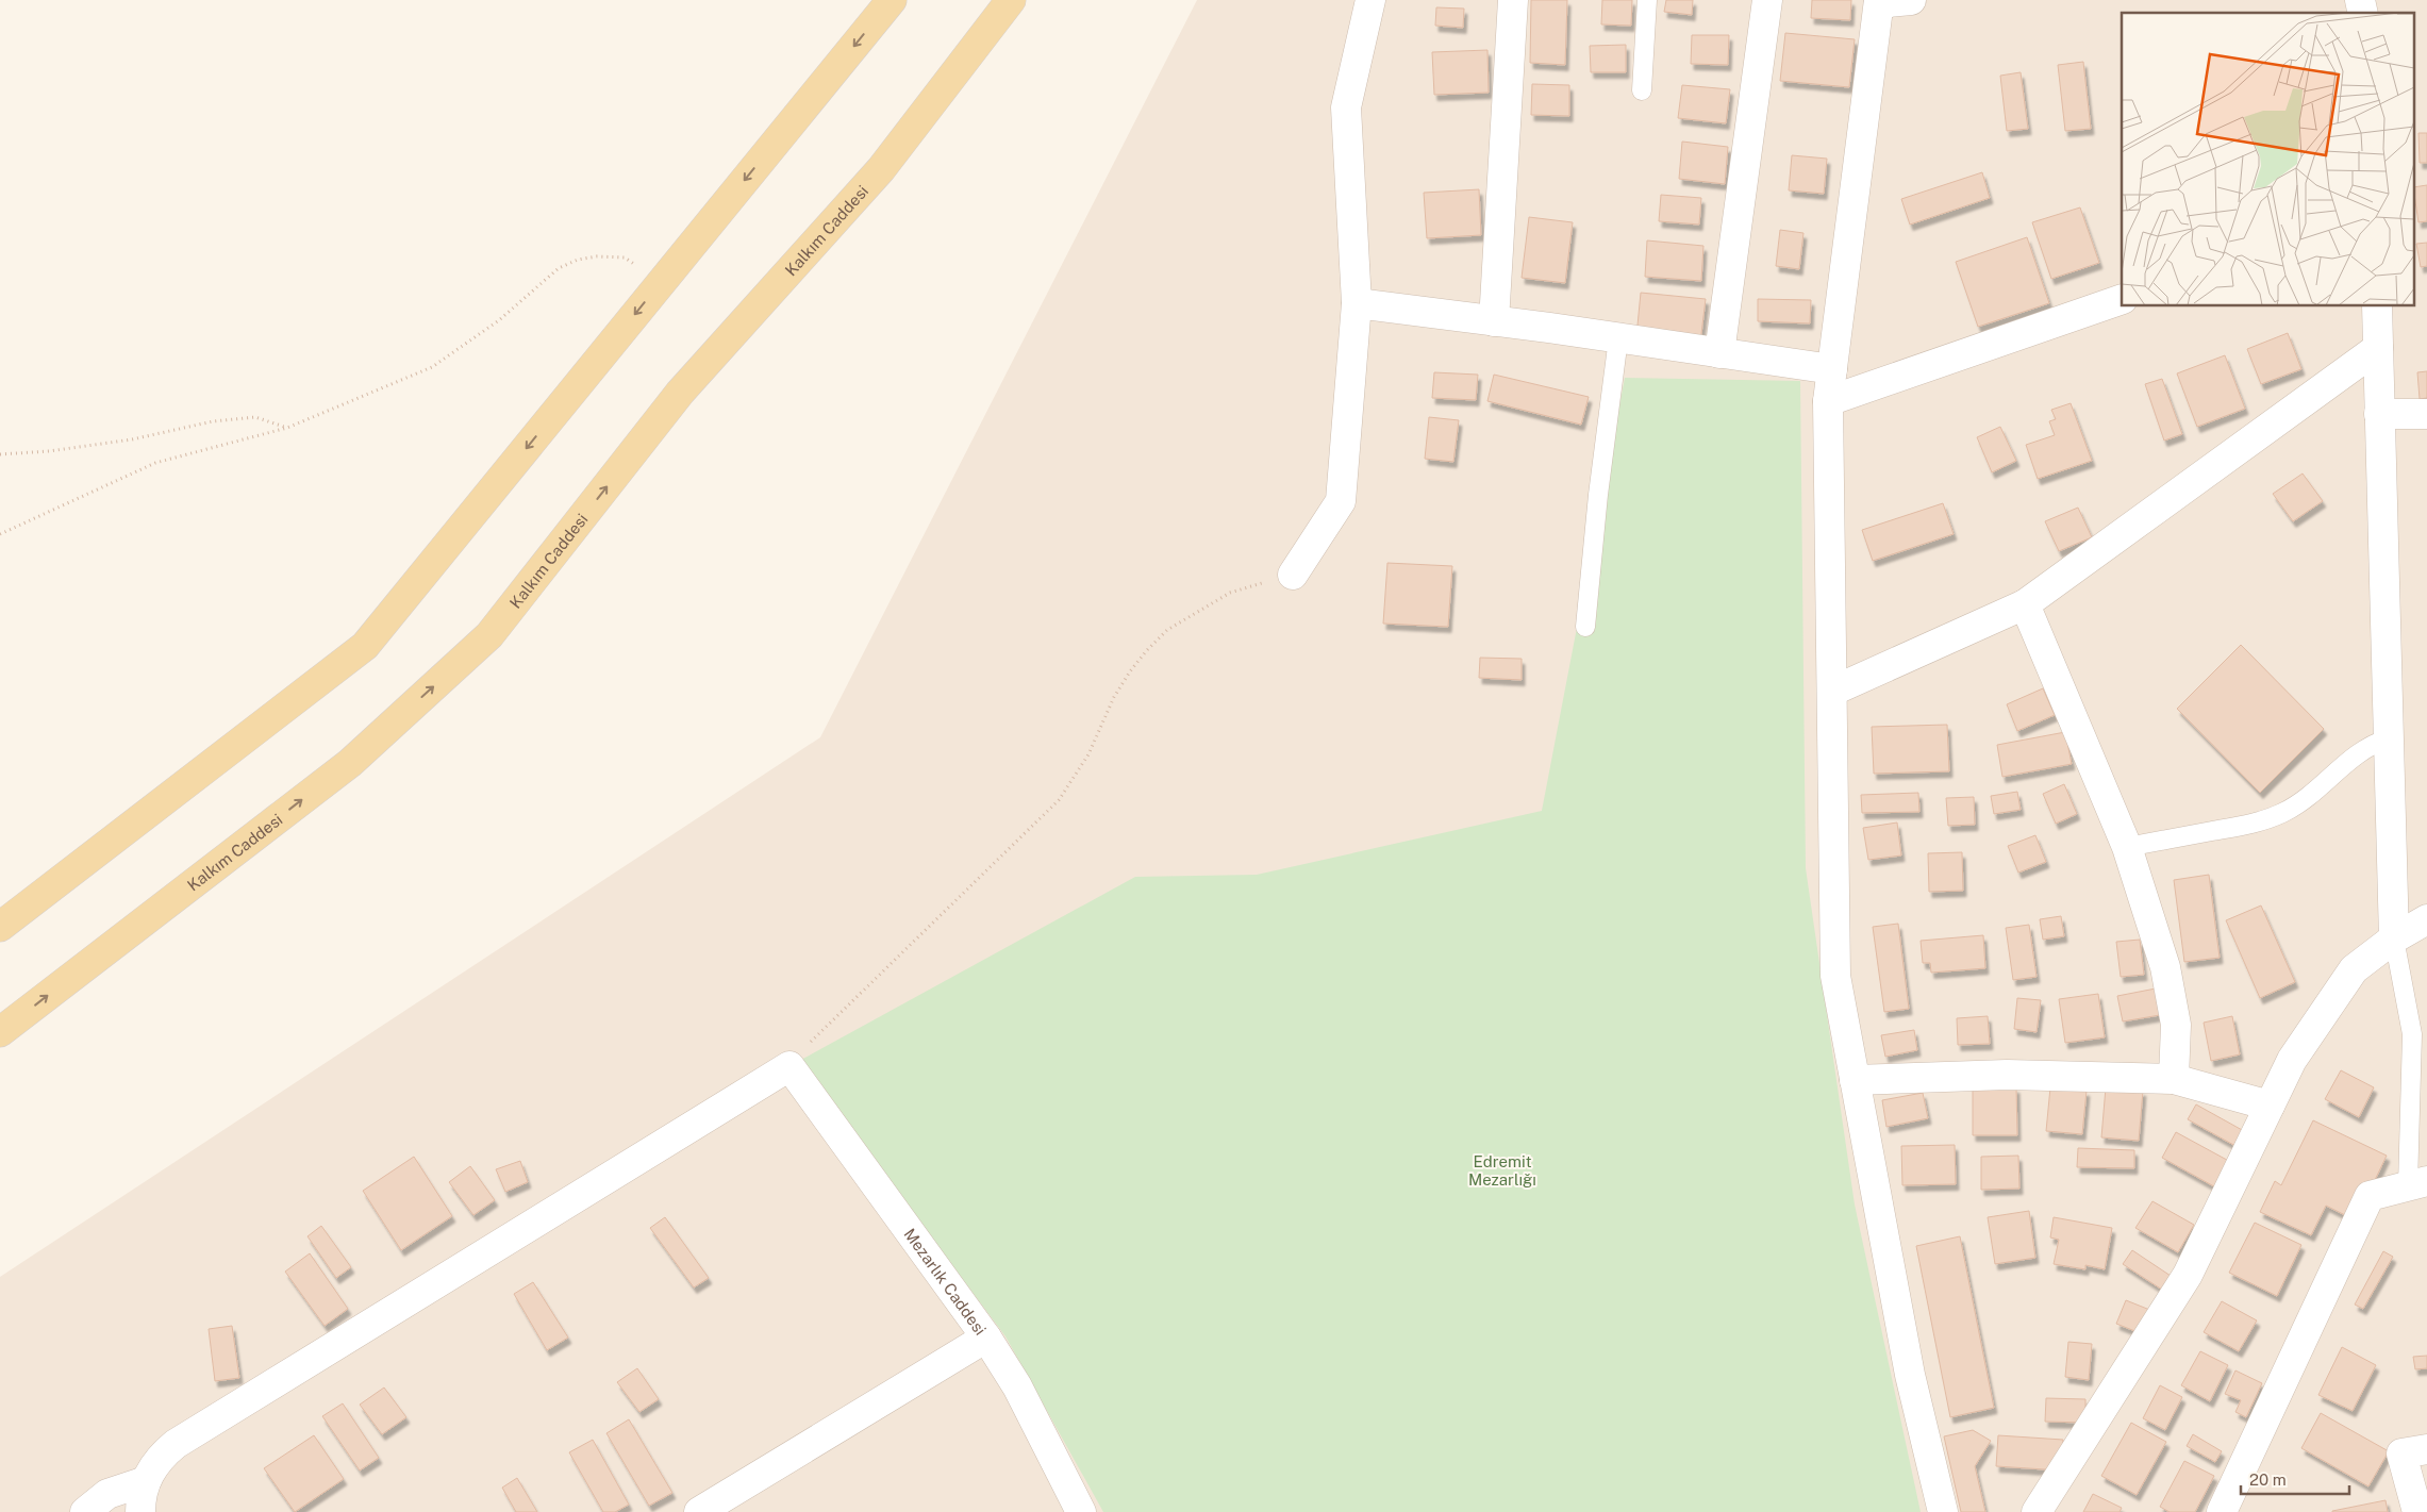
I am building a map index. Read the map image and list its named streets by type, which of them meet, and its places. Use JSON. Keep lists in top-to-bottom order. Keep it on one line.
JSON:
{"streets":{"main road":["Kalkım Caddesi"],"street":["Mezarlık Caddesi"]},"parks":["Edremit Mezarlığı"],"scale_bar":"20 m"}
